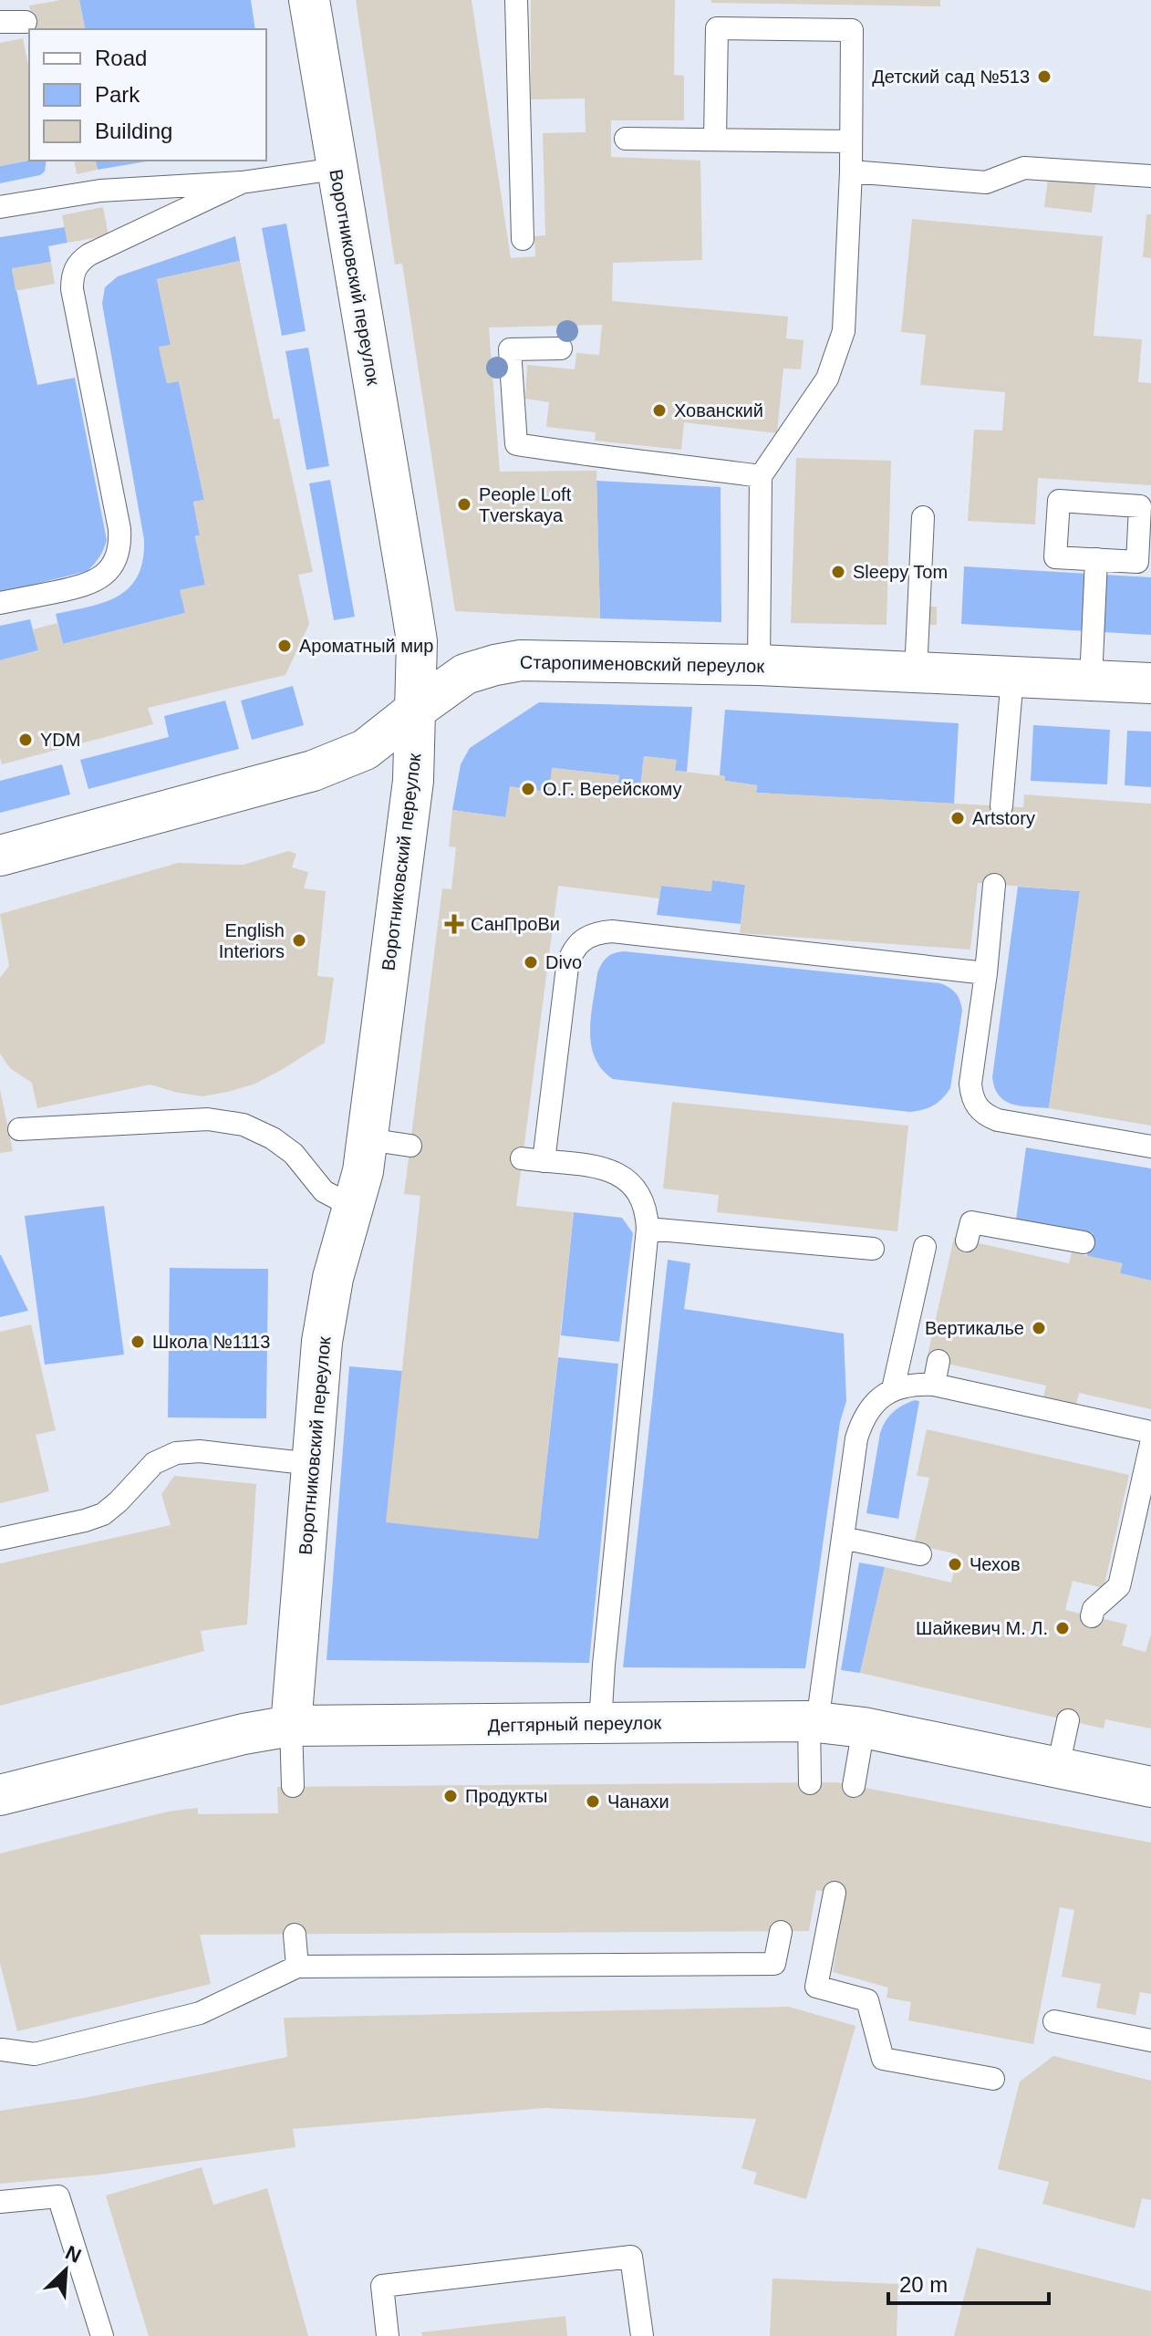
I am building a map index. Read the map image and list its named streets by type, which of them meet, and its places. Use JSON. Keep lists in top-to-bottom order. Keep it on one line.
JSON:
{"streets":{"street":["Воротниковский переулок","Старопименовский переулок","Дегтярный переулок"]},"crossings":[["Воротниковский переулок","Старопименовский переулок"],["Воротниковский переулок","Дегтярный переулок"]],"places":{"other":["Детский сад №513","Хованский","People Loft Tverskaya","Sleepy Tom","Ароматный мир","YDM","О.Г. Верейскому","Artstory","English Interiors","Divo","Вертикалье","Школа №1113","Чехов","Шайкевич М. Л.","Продукты","Чанахи"],"health":["СанПроВи"]},"legend":["Road","Park","Building"],"scale_bar":"20 m","north":"top right"}
